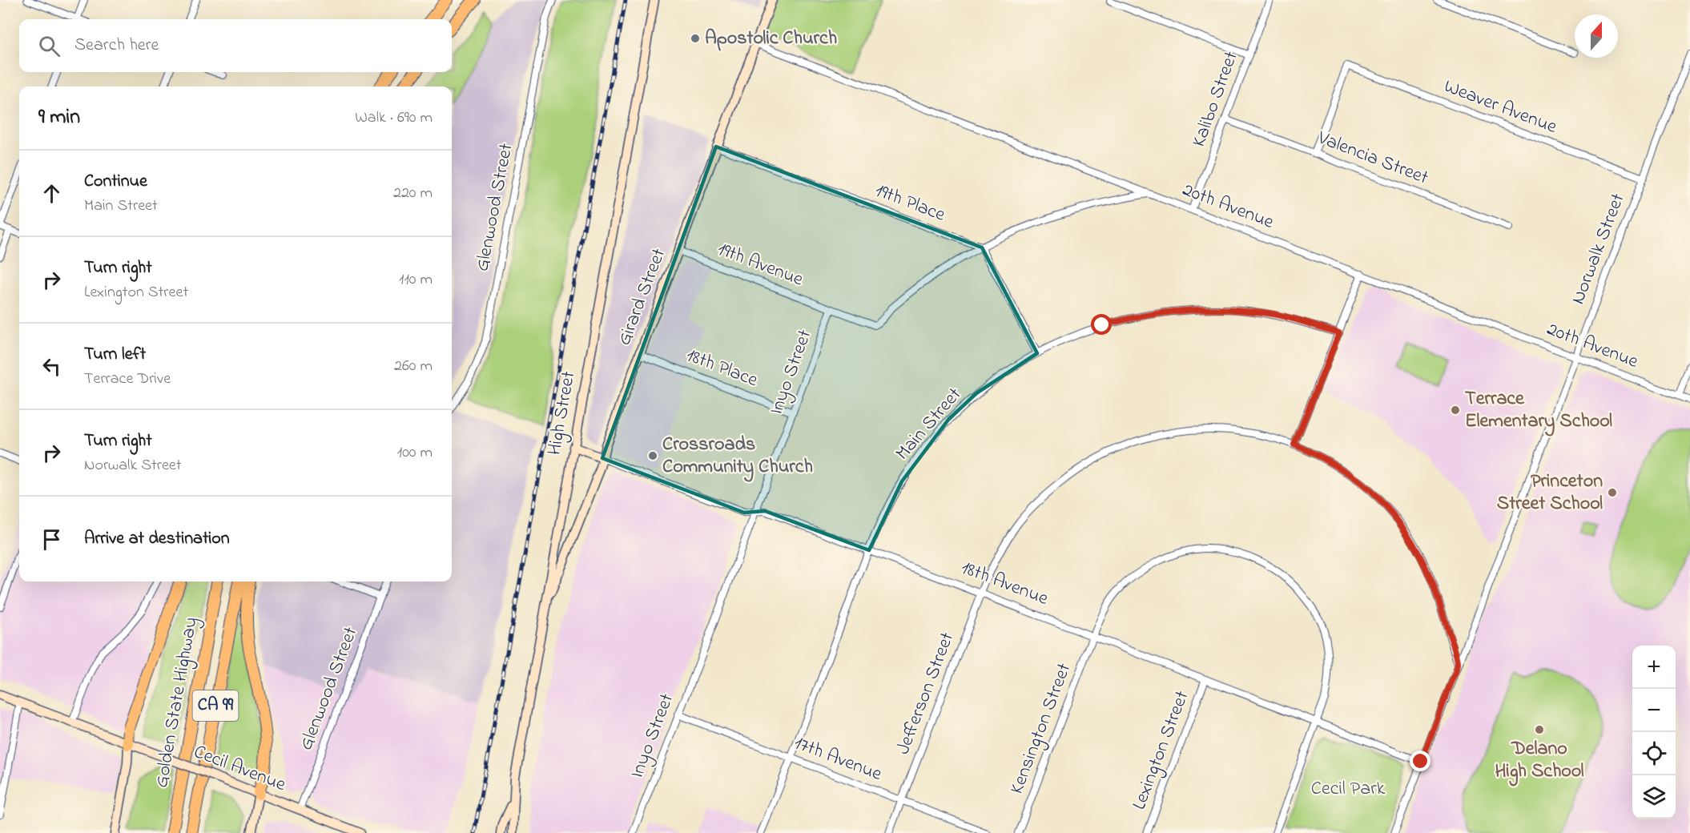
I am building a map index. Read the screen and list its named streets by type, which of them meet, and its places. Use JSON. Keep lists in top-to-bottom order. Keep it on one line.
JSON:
{"streets":{"highway":["Golden State Highway","CA 99"],"main road":["Girard Street","High Street","18th Avenue","Cecil Avenue"],"street":["Kalibo Street","Weaver Avenue","Valencia Street","19th Place","20th Avenue","Glenwood Street","Norwalk Street","19th Avenue","18th Place","Inyo Street","Main Street","Jefferson Street","Kensington Street","Lexington Street","17th Avenue"]},"crossings":[["Kalibo Street","Valencia Street"],["Kalibo Street","20th Avenue"],["Weaver Avenue","Valencia Street"],["Weaver Avenue","Norwalk Street"],["19th Place","Girard Street"],["20th Avenue","Norwalk Street"],["20th Avenue","Girard Street"],["Glenwood Street","Cecil Avenue"],["Norwalk Street","18th Avenue"],["Norwalk Street","Jefferson Street"],["19th Avenue","Girard Street"],["19th Avenue","Inyo Street"],["Girard Street","18th Place"],["Girard Street","High Street"],["Girard Street","18th Avenue"],["18th Place","Inyo Street"],["Inyo Street","18th Avenue"],["Inyo Street","17th Avenue"],["High Street","18th Avenue"],["Main Street","18th Avenue"],["Main Street","17th Avenue"],["18th Avenue","Jefferson Street"],["18th Avenue","Kensington Street"],["18th Avenue","Lexington Street"],["Jefferson Street","17th Avenue"]],"parks":["Cecil Park"],"places":["Apostolic Church","Terrace Elementary School","Crossroads Community Church","Princeton Street School","Delano High School"],"north":"top","page":{"search":"Search here","heading":["9 min","Walk · 690 m"],"list":[["Continue","Main Street","220 m"],["Turn right","Lexington Street","110 m"],["Turn left","Terrace Drive","260 m"],["Turn right","Norwalk Street","100 m"],"Arrive at destination"],"map_buttons":["+","−"]}}
